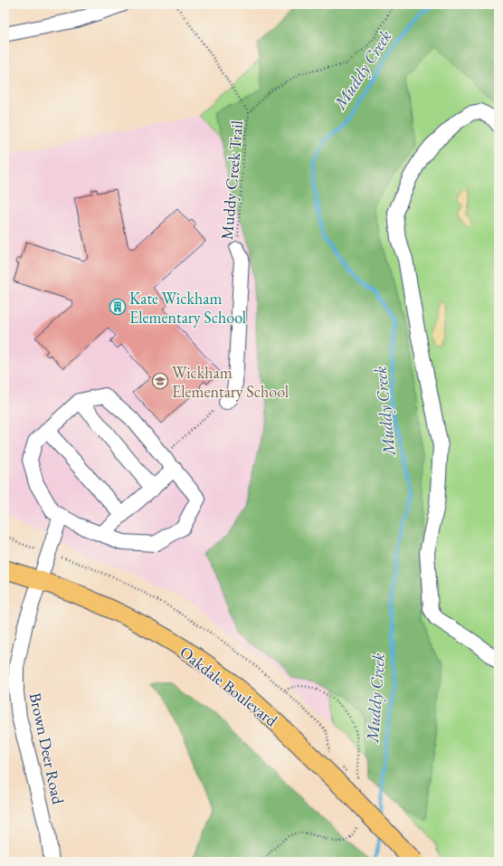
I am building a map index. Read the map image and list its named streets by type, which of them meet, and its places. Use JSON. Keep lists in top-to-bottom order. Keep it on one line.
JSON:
{"streets":{"main road":["Oakdale Boulevard"],"street":["Brown Deer Road"],"path":["Muddy Creek Trail"]},"crossings":[["Oakdale Boulevard","Brown Deer Road"]],"water":["Muddy Creek"],"places":{"building":["Kate Wickham Elementary School"],"school or university":["Wickham Elementary School"]}}
